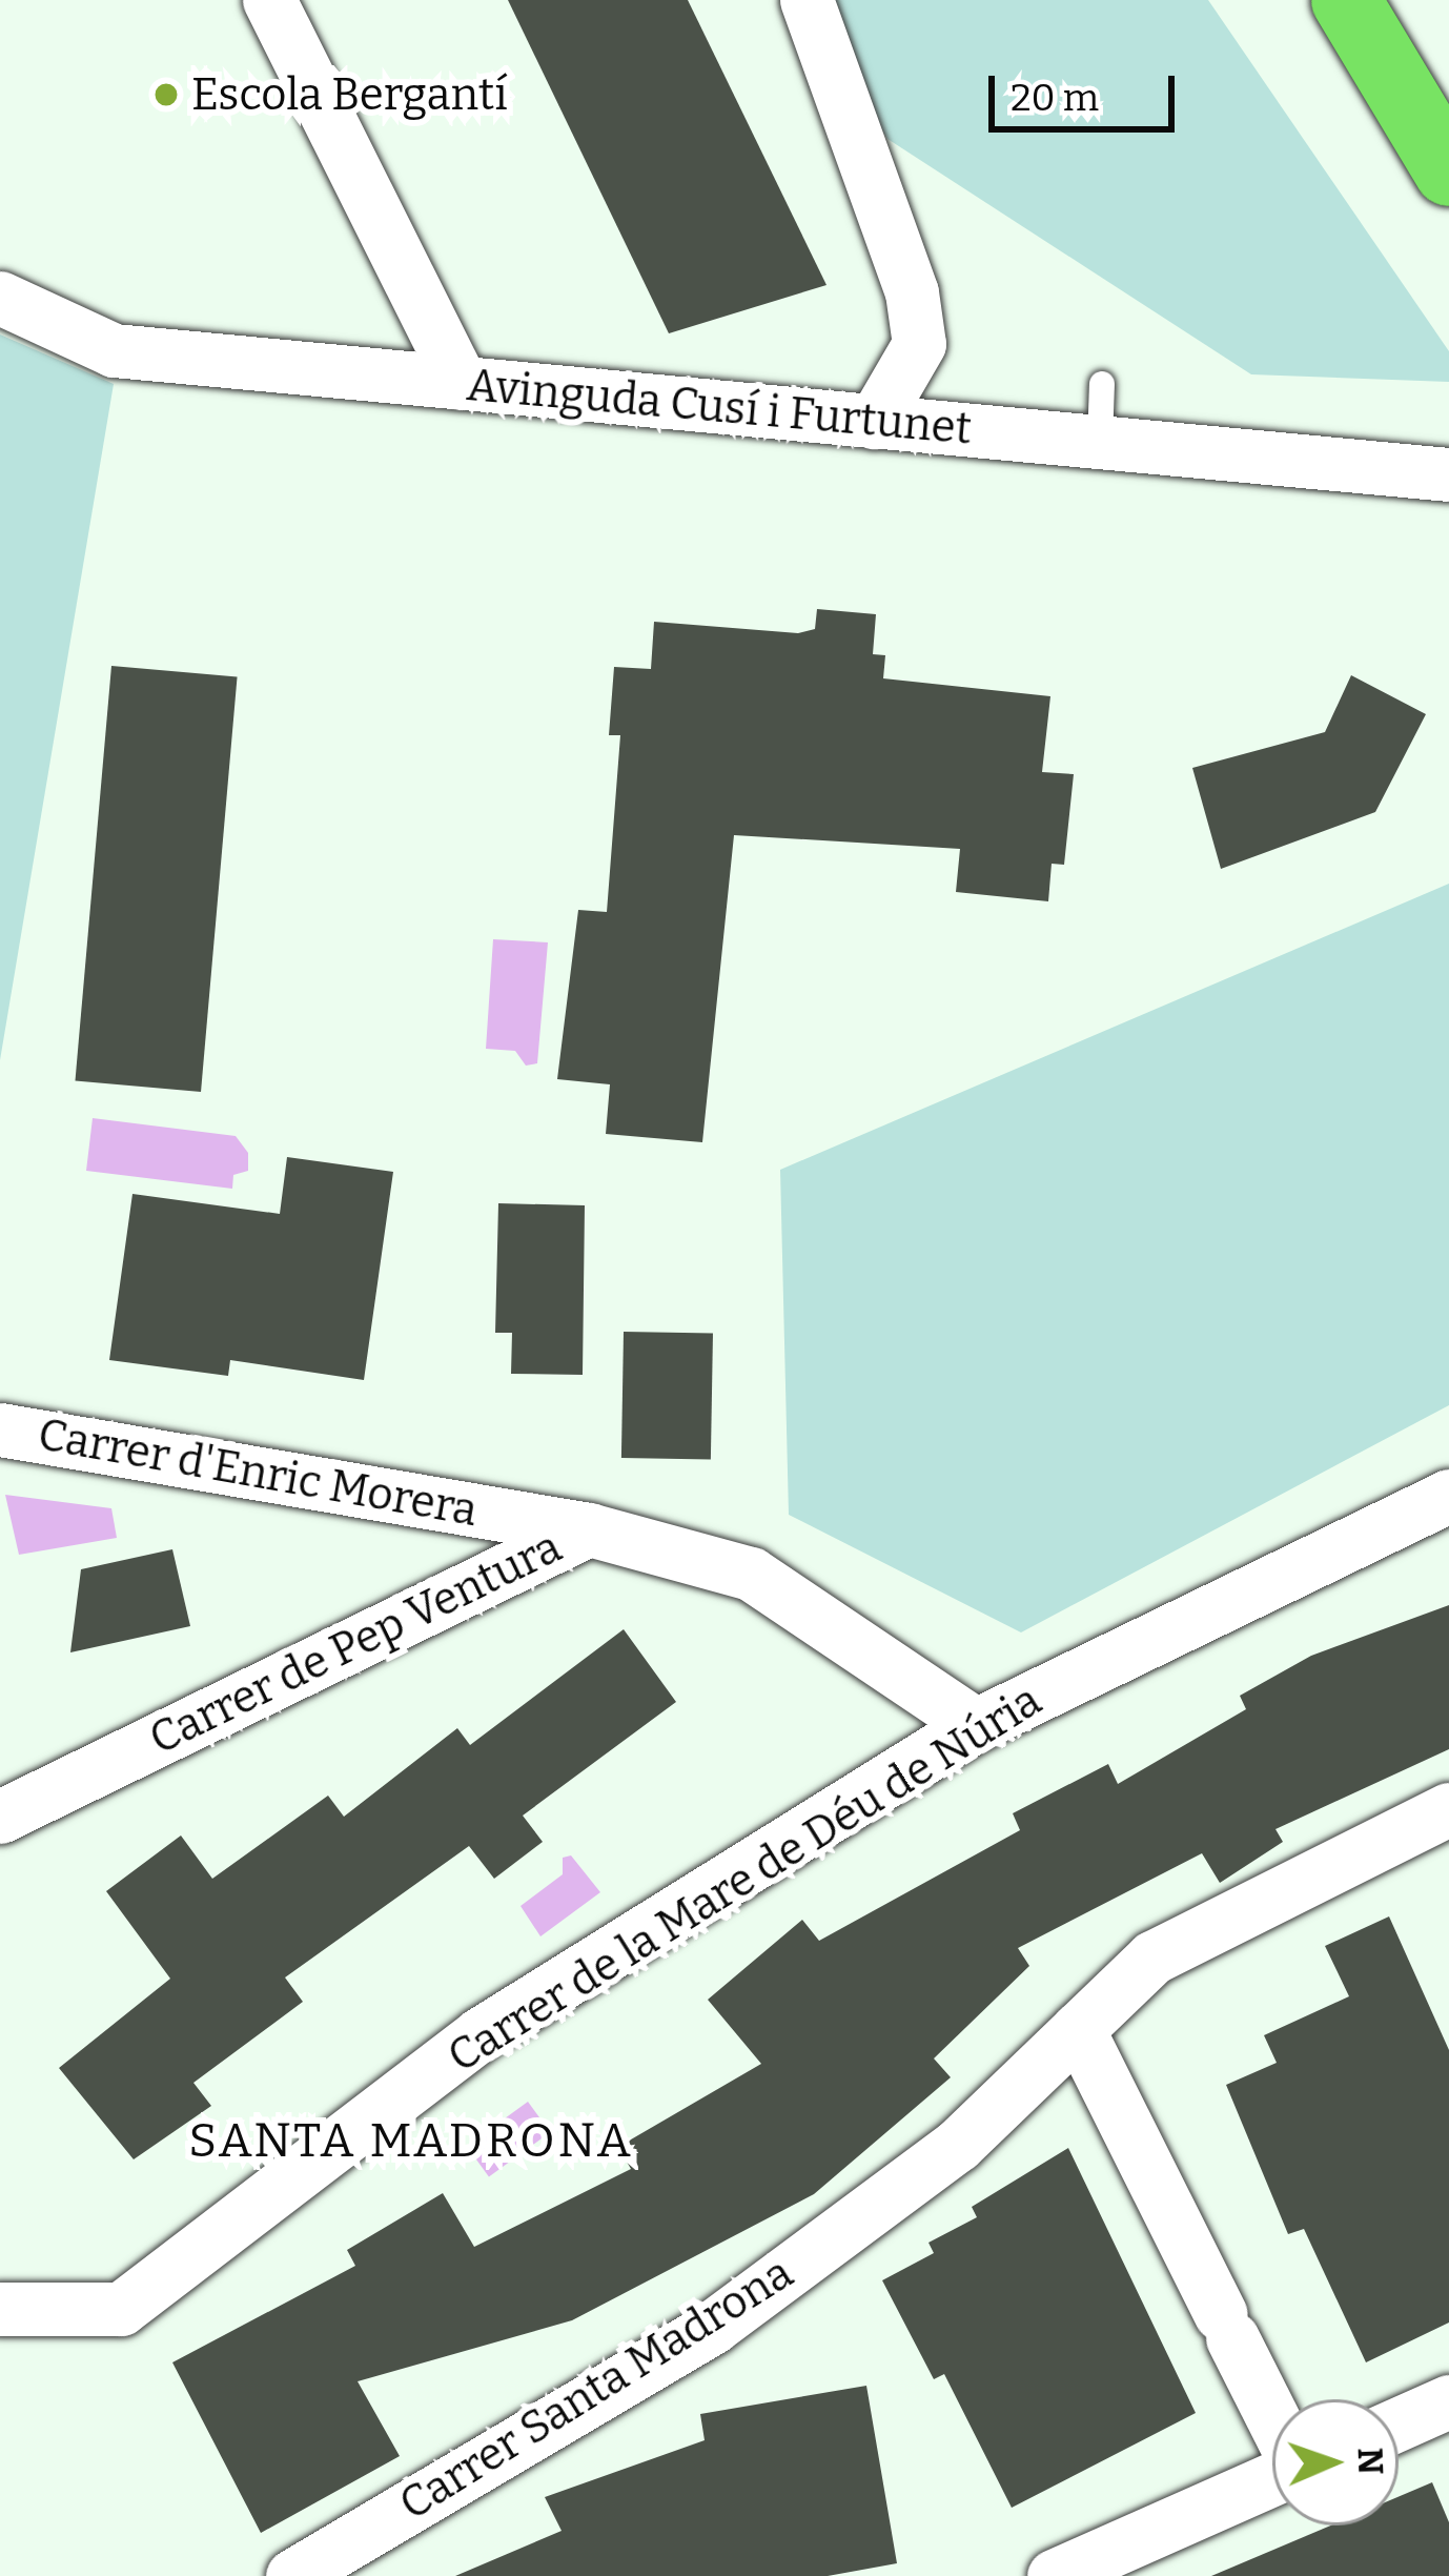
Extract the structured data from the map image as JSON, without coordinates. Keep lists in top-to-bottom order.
{
  "streets": {
    "street": [
      "Avinguda Cusí i Furtunet",
      "Carrer d'Enric Morera",
      "Carrer de Pep Ventura",
      "Carrer de la Mare de Déu de Núria",
      "Carrer Santa Madrona"
    ]
  },
  "crossings": [
    ["Carrer d'Enric Morera", "Carrer de Pep Ventura"],
    ["Carrer de Pep Ventura", "Carrer de la Mare de Déu de Núria"]
  ],
  "districts": ["SANTA MADRONA"],
  "places": ["Escola Bergantí"],
  "scale_bar": "20 m",
  "north": "right"
}
